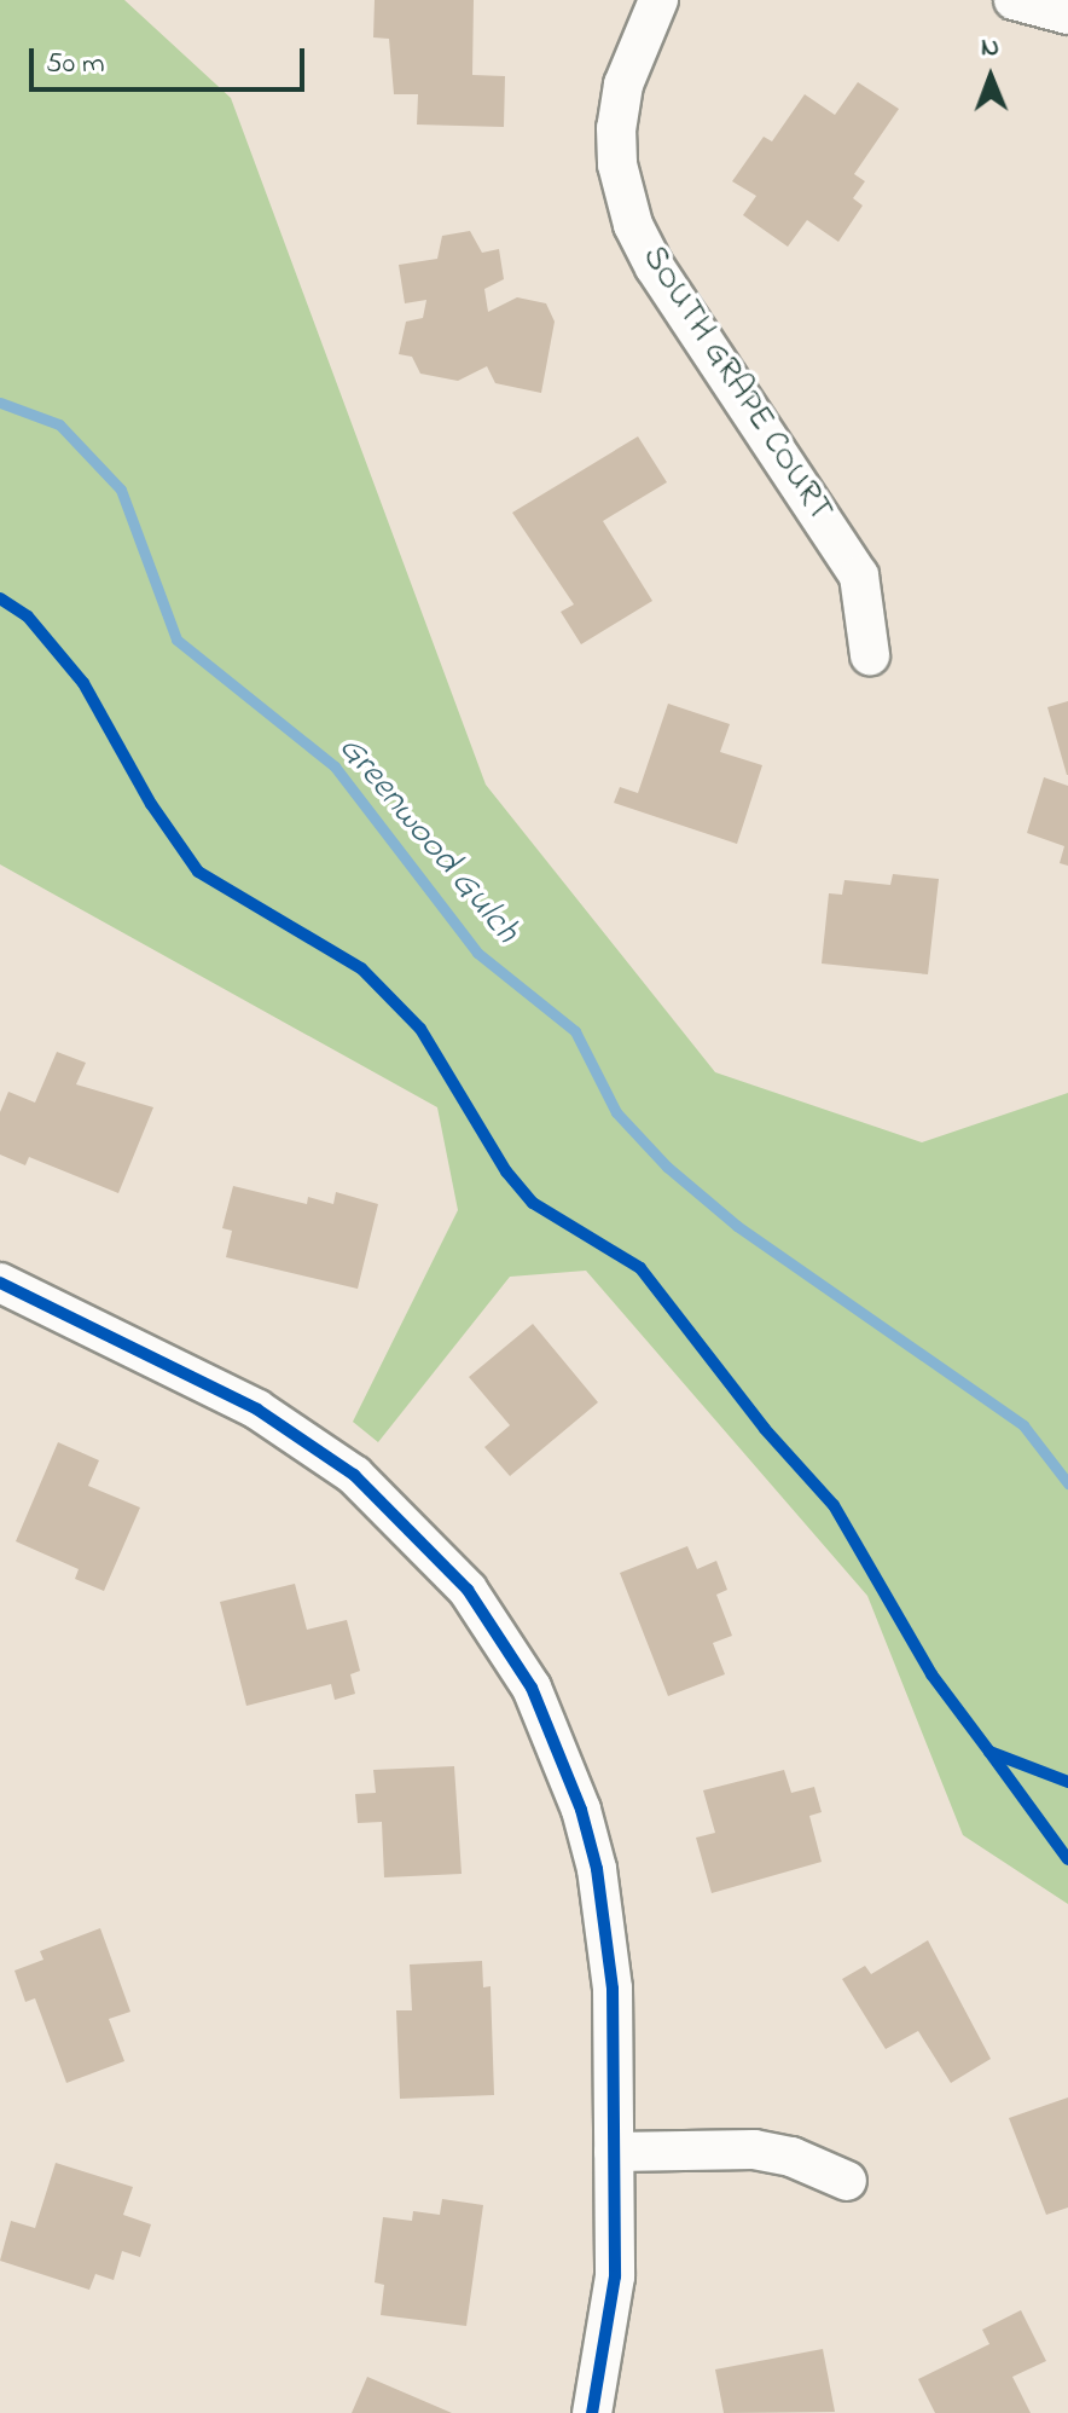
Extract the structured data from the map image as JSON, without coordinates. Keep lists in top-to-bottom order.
{
  "streets": {
    "street": ["SOUTH GRAPE COURT"]
  },
  "water": ["Greenwood Gulch"],
  "scale_bar": "50 m",
  "north": "top"
}
